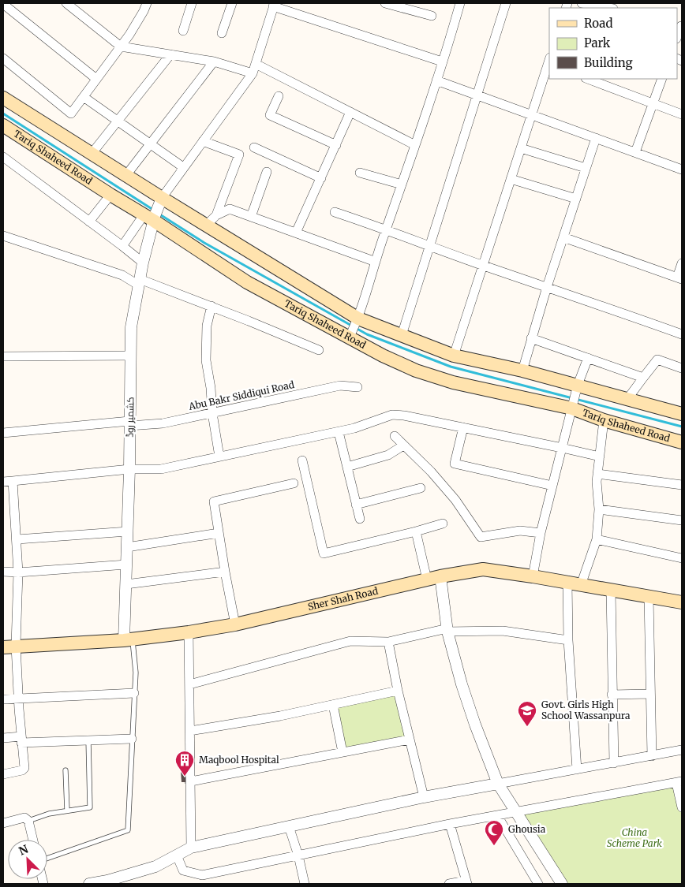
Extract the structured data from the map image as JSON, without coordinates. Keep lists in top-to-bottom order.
{
  "streets": {
    "main road": ["Tariq Shaheed Road", "Sher Shah Road"],
    "street": ["Abu Bakr Siddiqui Road", "کشمیر روڈ"]
  },
  "crossings": [
    ["Tariq Shaheed Road", "کشمیر روڈ"],
    ["Abu Bakr Siddiqui Road", "کشمیر روڈ"],
    ["کشمیر روڈ", "Sher Shah Road"]
  ],
  "parks": ["China Scheme Park"],
  "places": {
    "school or university": ["Govt. Girls High School Wassanpura"],
    "building": ["Maqbool Hospital"],
    "mosque": ["Ghousia"]
  },
  "legend": ["Road", "Park", "Building"],
  "north": "top left"
}
